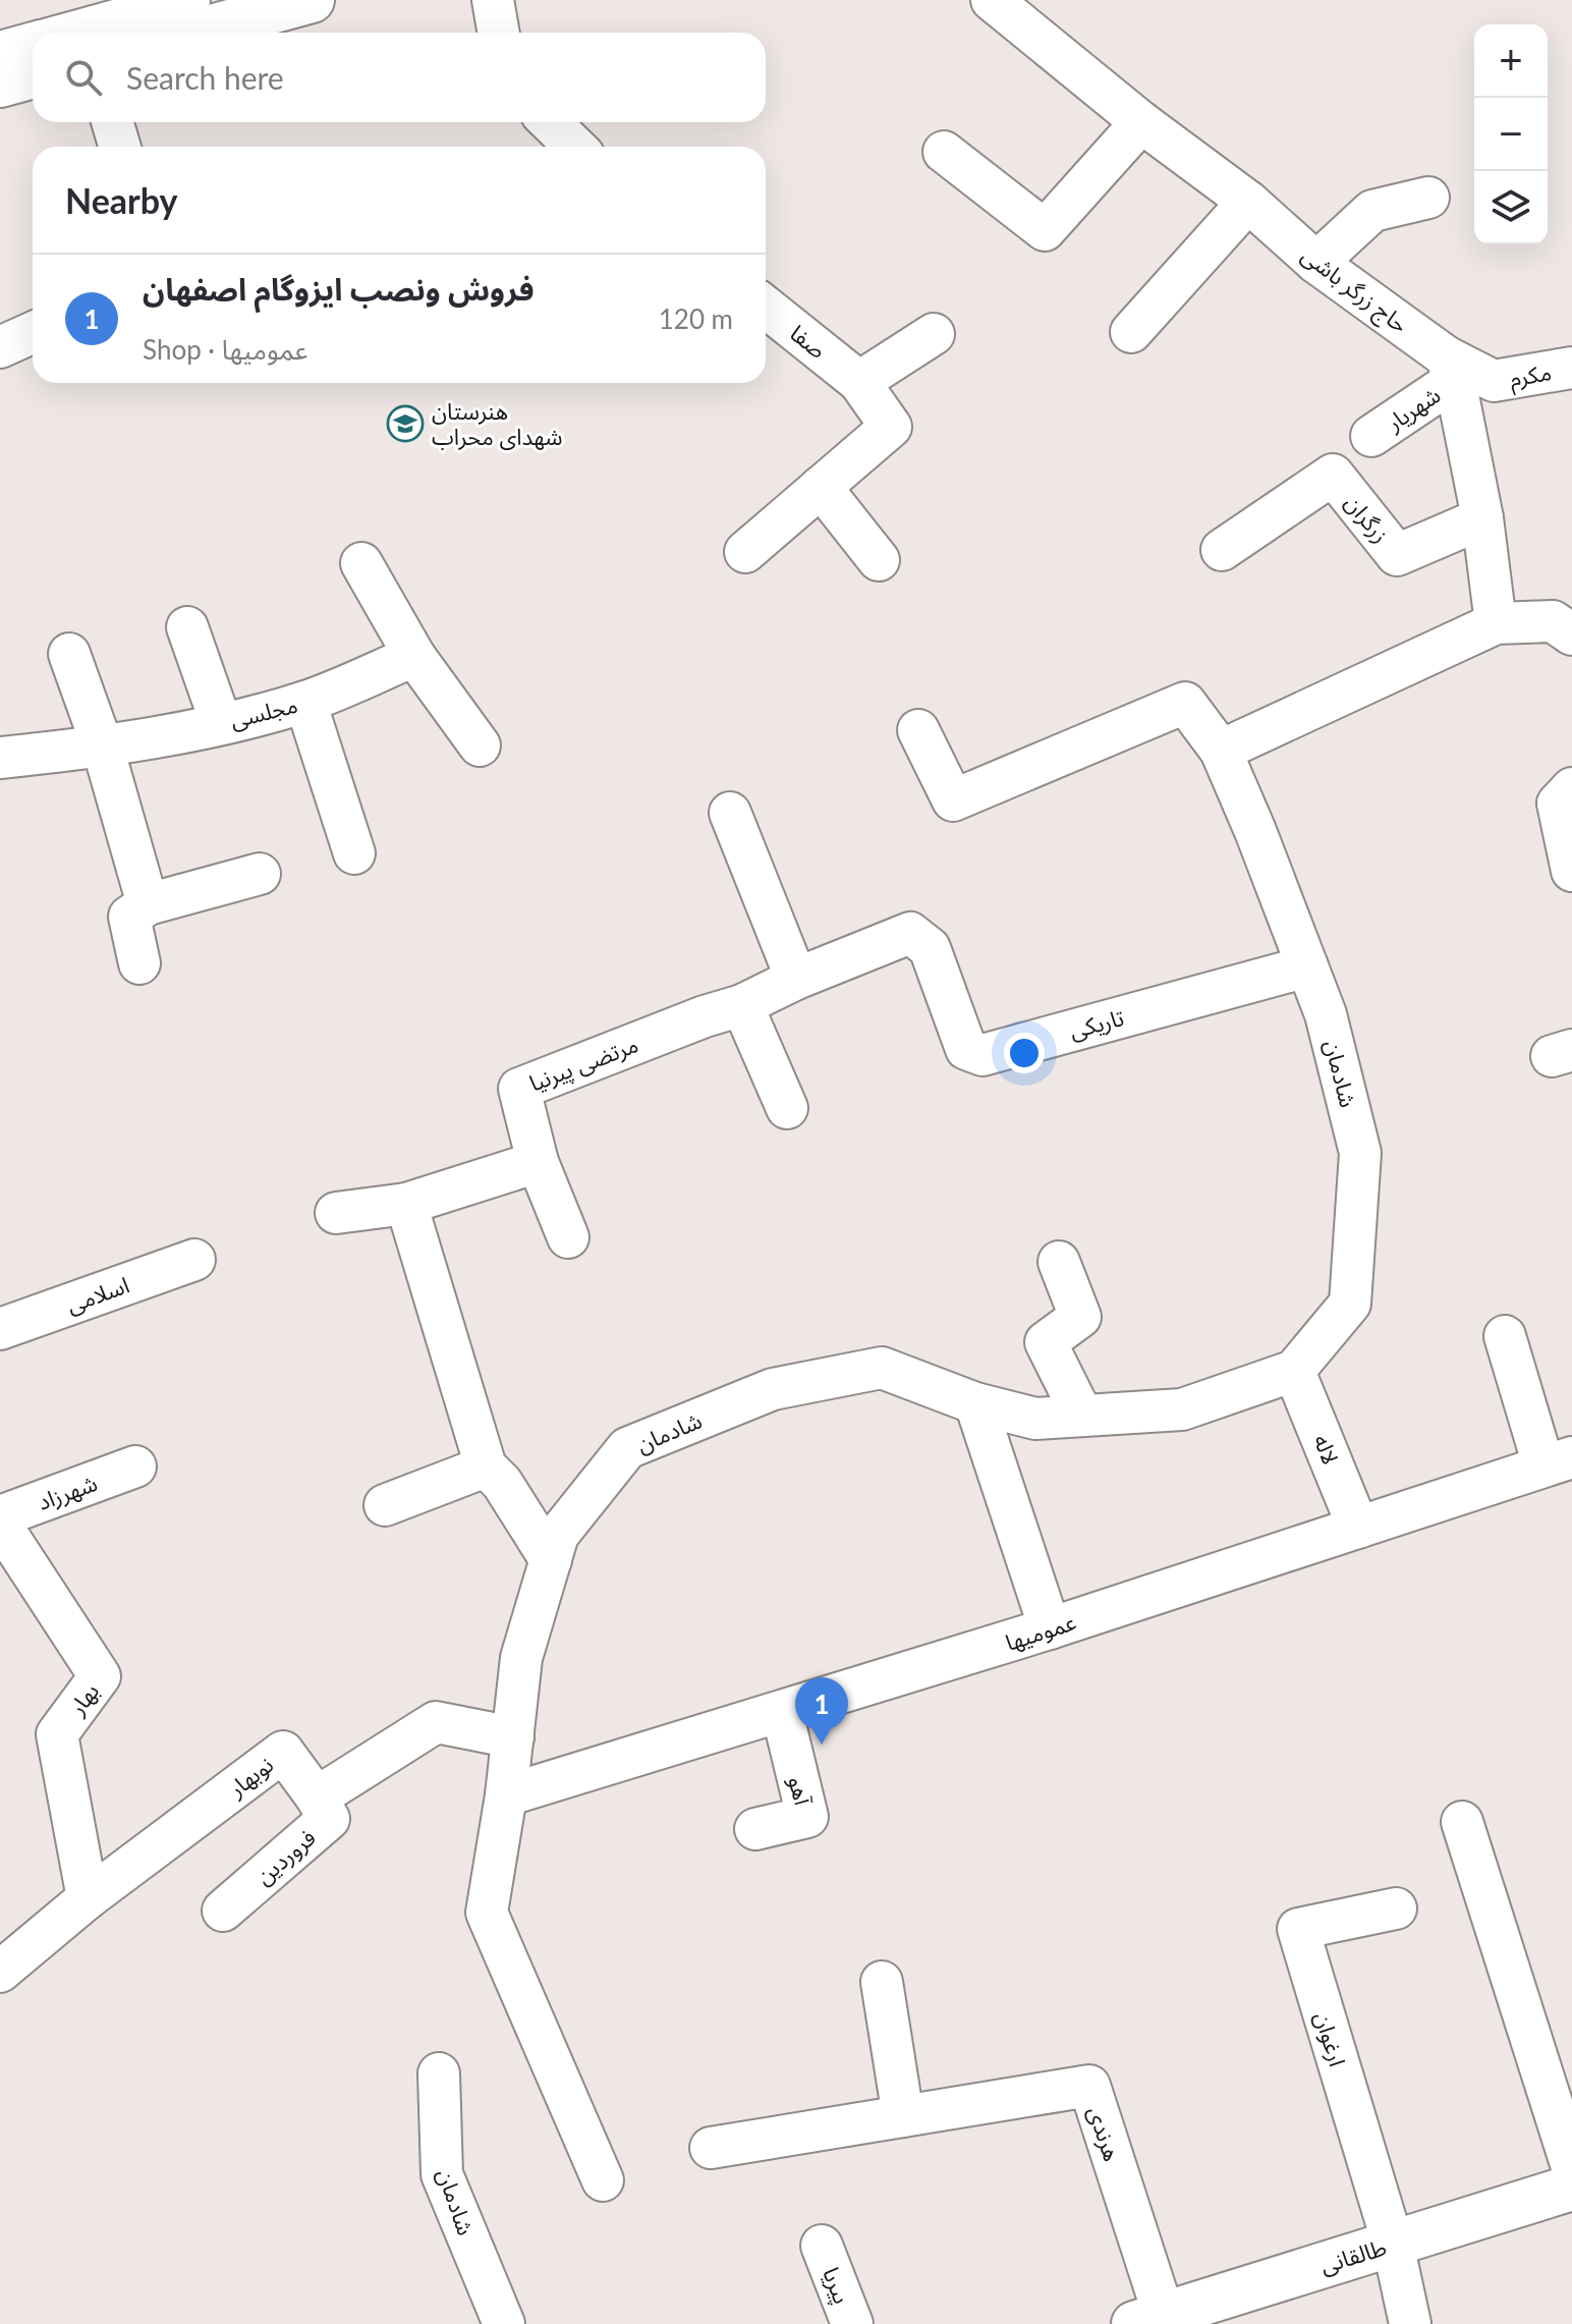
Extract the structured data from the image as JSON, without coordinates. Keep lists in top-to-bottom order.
{
  "streets": {
    "main road": ["طالقانی"],
    "street": [
      "حاج زرگر باشی",
      "صفا",
      "مکرم",
      "شهریار",
      "زرگران",
      "مجلسی",
      "تاریکی",
      "مرتضی پیرنیا",
      "شادمان",
      "اسلامی",
      "لاله",
      "شهرزاد",
      "عمومیها",
      "بهار",
      "نوبهار",
      "آهو",
      "فروردین",
      "ارغوان",
      "هرندی",
      "پیریا"
    ]
  },
  "crossings": [
    ["حاج زرگر باشی", "مکرم"],
    ["حاج زرگر باشی", "شهریار"],
    ["مکرم", "شهریار"],
    ["تاریکی", "مرتضی پیرنیا"],
    ["تاریکی", "شادمان"],
    ["شادمان", "لاله"],
    ["شادمان", "عمومیها"],
    ["لاله", "عمومیها"],
    ["عمومیها", "آهو"],
    ["بهار", "نوبهار"],
    ["نوبهار", "فروردین"],
    ["ارغوان", "طالقانی"],
    ["هرندی", "طالقانی"]
  ],
  "places": {
    "school or university": ["هنرستان شهدای محراب"]
  },
  "page": {
    "map_buttons": ["+", "−"],
    "search": "Search here",
    "heading": "Nearby",
    "list": [
      {
        "mark": "1",
        "name": "فروش ونصب ایزوگام اصفهان",
        "note": "Shop · عمومیها",
        "value": "120 m"
      }
    ],
    "pins": "1"
  }
}
